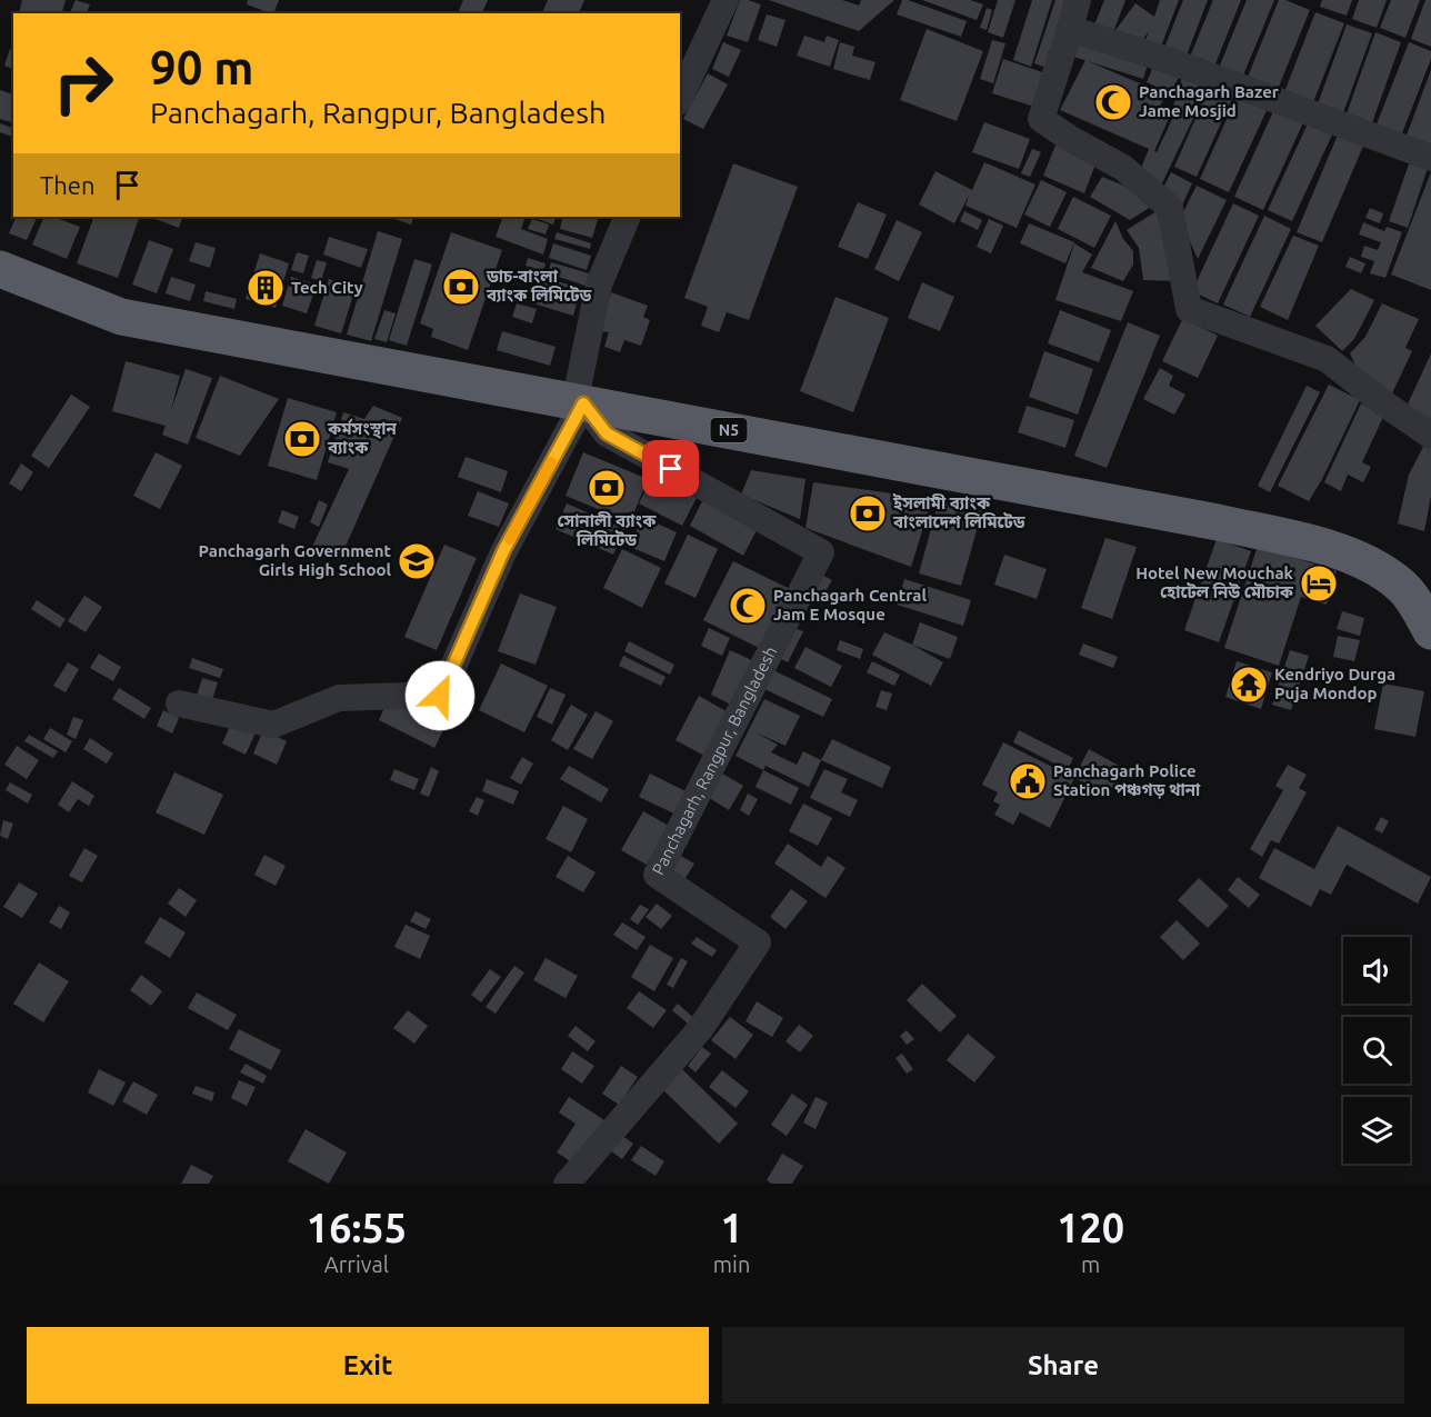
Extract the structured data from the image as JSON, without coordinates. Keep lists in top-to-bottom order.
{
  "streets": {
    "highway": ["N5"],
    "street": ["Panchagarh, Rangpur, Bangladesh"]
  },
  "crossings": [
    ["N5", "Panchagarh, Rangpur, Bangladesh"]
  ],
  "places": {
    "mosque": ["Panchagarh Bazer Jame Mosjid", "Panchagarh Central Jam E Mosque"],
    "bank": [
      "ডাচ-বাংলা ব্যাংক লিমিটেড",
      "কর্মসংস্থান ব্যাংক",
      "সোনালী ব্যাংক লিমিটেড",
      "ইসলামী ব্যাংক বাংলাদেশ লিমিটেড"
    ],
    "building": ["Tech City"],
    "school or university": ["Panchagarh Government Girls High School"],
    "hotel": ["Hotel New Mouchak হোটেল নিউ মৌচাক"],
    "temple": ["Kendriyo Durga Puja Mondop"],
    "public building": ["Panchagarh Police Station পঞ্চগড় থানা"]
  },
  "page": {
    "turn": ["90 m", "Panchagarh, Rangpur, Bangladesh"],
    "then": "Then",
    "eta": [
      "16:55",
      "Arrival",
      "1",
      "min",
      "120",
      "m"
    ],
    "buttons": ["Exit", "Share"]
  }
}
